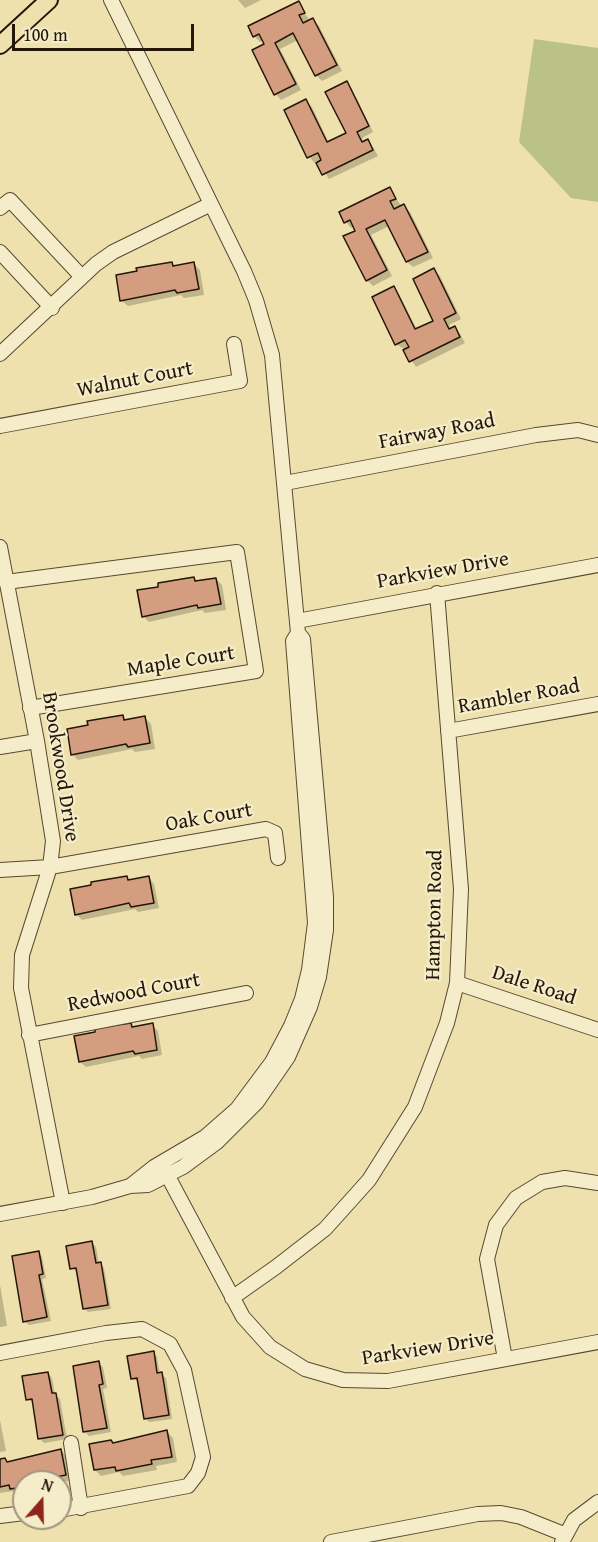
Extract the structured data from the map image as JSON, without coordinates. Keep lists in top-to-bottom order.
{
  "streets": {
    "street": [
      "Walnut Court",
      "Fairway Road",
      "Parkview Drive",
      "Maple Court",
      "Rambler Road",
      "Brookwood Drive",
      "Oak Court",
      "Hampton Road",
      "Dale Road",
      "Redwood Court"
    ]
  },
  "crossings": [
    ["Parkview Drive", "Hampton Road"],
    ["Maple Court", "Brookwood Drive"],
    ["Rambler Road", "Hampton Road"],
    ["Brookwood Drive", "Oak Court"],
    ["Brookwood Drive", "Redwood Court"],
    ["Hampton Road", "Dale Road"]
  ],
  "scale_bar": "100 m",
  "north": "top"
}
